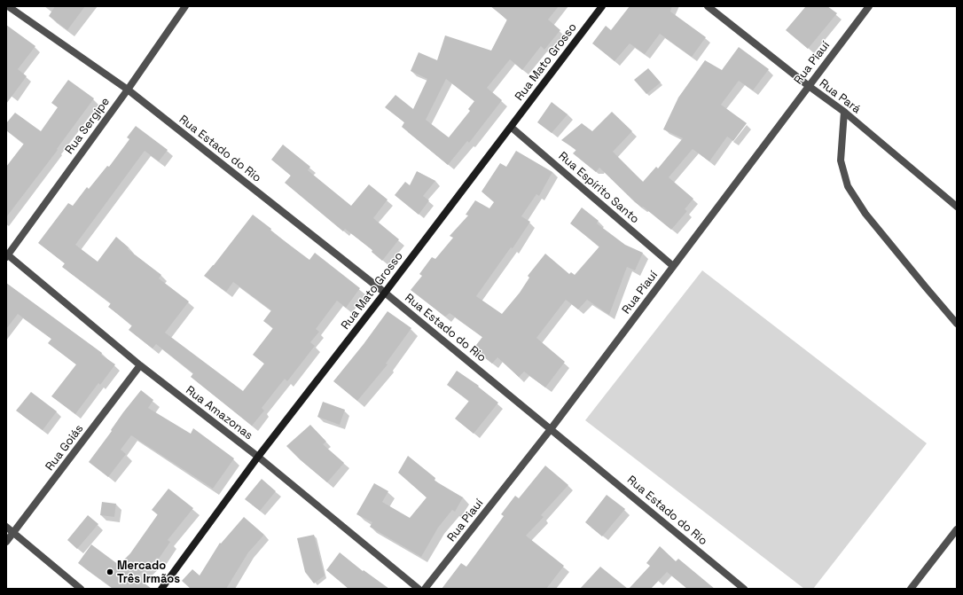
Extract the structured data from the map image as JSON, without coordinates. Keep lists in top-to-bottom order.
{
  "streets": {
    "street": [
      "Rua Mato Grosso",
      "Rua Piauí",
      "Rua Pará",
      "Rua Sergipe",
      "Rua Estado do Rio",
      "Rua Espírito Santo",
      "Rua Amazonas",
      "Rua Goiás"
    ]
  },
  "crossings": [
    ["Rua Mato Grosso", "Rua Estado do Rio"],
    ["Rua Mato Grosso", "Rua Espírito Santo"],
    ["Rua Mato Grosso", "Rua Amazonas"],
    ["Rua Piauí", "Rua Pará"],
    ["Rua Piauí", "Rua Estado do Rio"],
    ["Rua Piauí", "Rua Espírito Santo"],
    ["Rua Sergipe", "Rua Estado do Rio"],
    ["Rua Sergipe", "Rua Amazonas"],
    ["Rua Amazonas", "Rua Goiás"]
  ],
  "places": ["Mercado Três Irmãos"]
}
